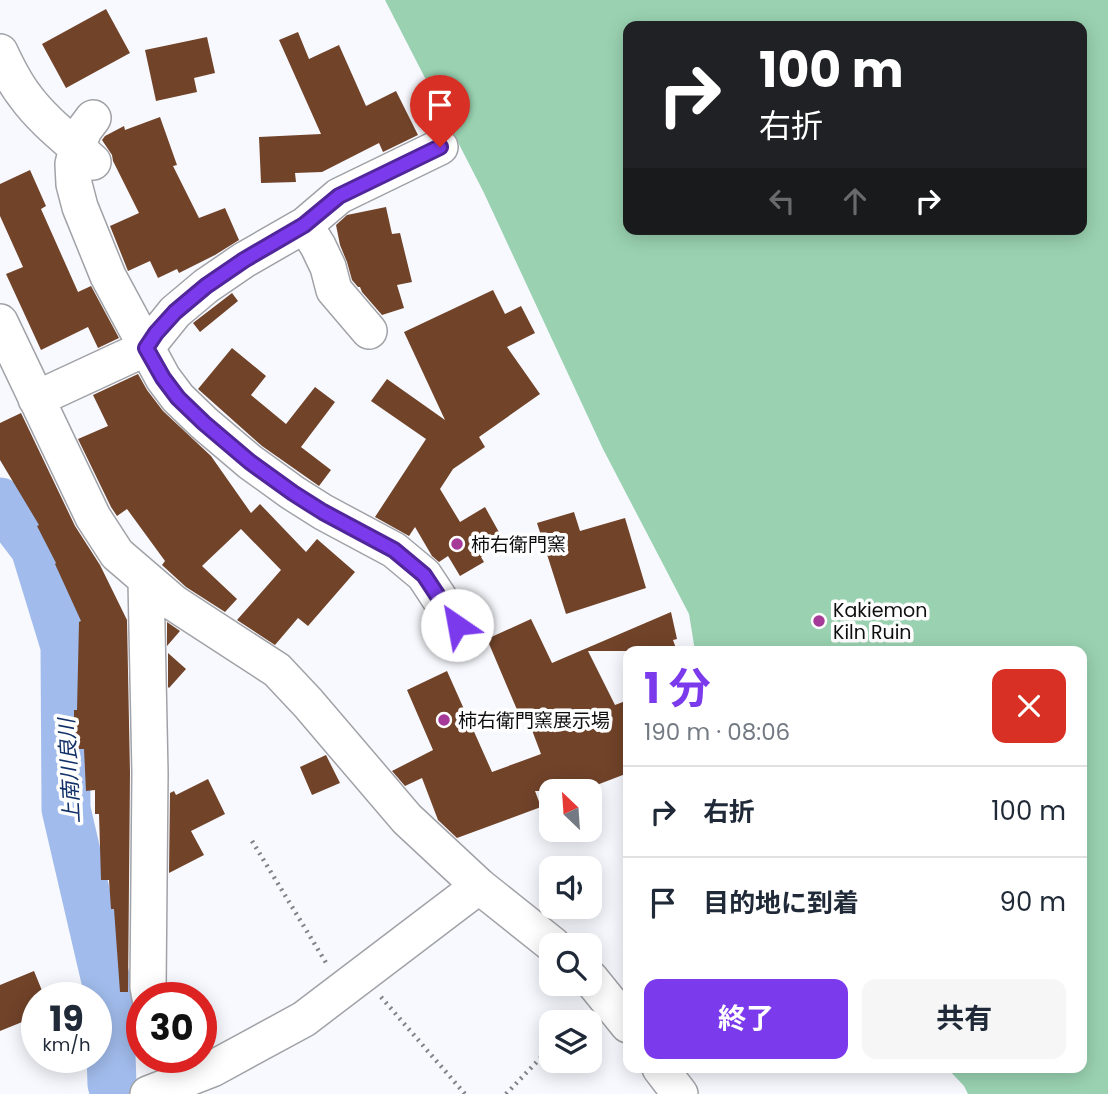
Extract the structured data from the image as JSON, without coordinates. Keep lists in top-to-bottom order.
{
  "water": ["上南川良川"],
  "places": ["柿右衛門窯", "Kakiemon Kiln Ruin", "柿右衛門窯展示場"],
  "north": "top left",
  "page": {
    "turn": ["100 m", "右折"],
    "heading": ["1 分", "190 m · 08:06"],
    "list": [
      {
        "name": "右折",
        "value": "100 m"
      },
      {
        "name": "目的地に到着",
        "value": "90 m"
      }
    ],
    "buttons": ["終了", "共有"],
    "speed": "19 km/h",
    "limit": "30"
  }
}
